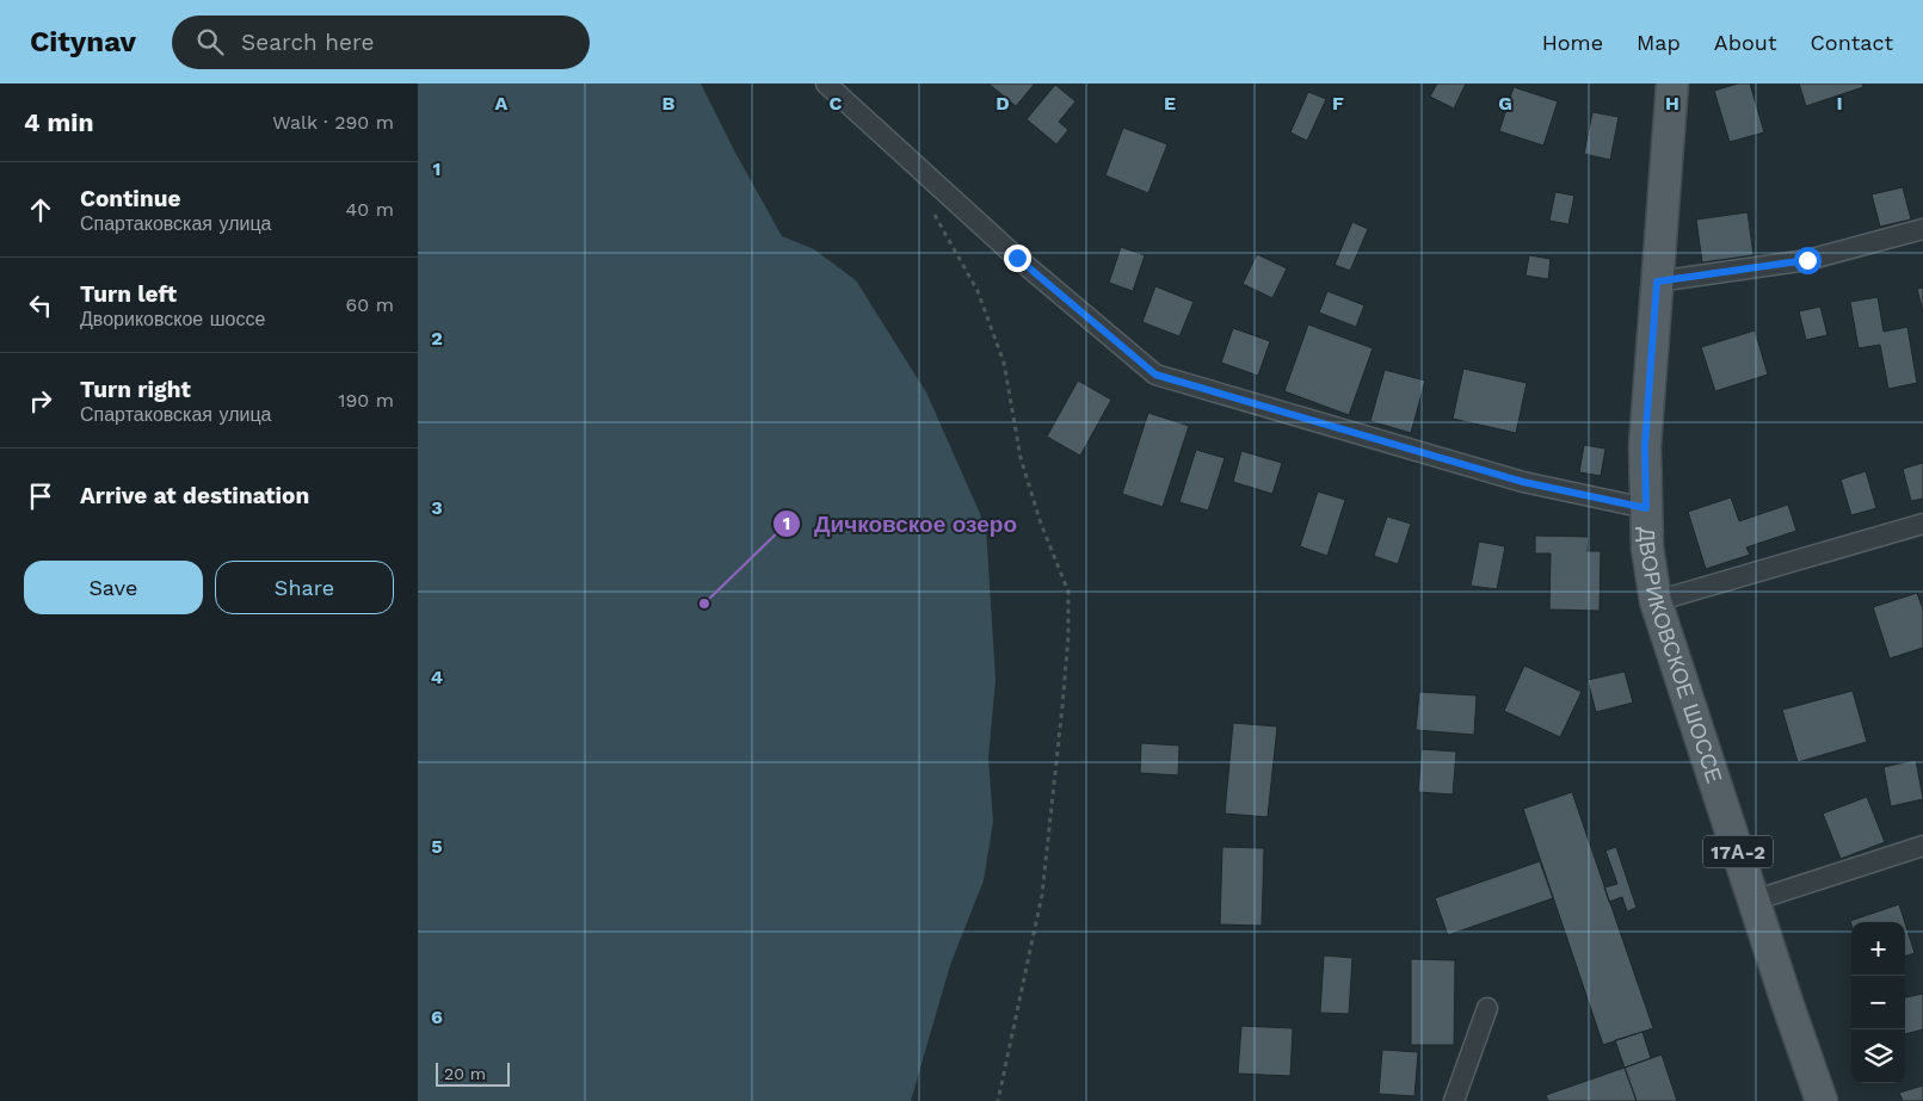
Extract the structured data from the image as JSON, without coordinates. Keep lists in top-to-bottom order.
{
  "streets": {
    "main road": ["ДВОРИКОВСКОЕ ШОССЕ", "17А-2"]
  },
  "places": ["Дичковское озеро"],
  "scale_bar": "20 m",
  "page": {
    "header": "Citynav",
    "search": "Search here",
    "nav": [
      "Home",
      "Map",
      "About",
      "Contact"
    ],
    "heading": ["4 min", "Walk · 290 m"],
    "list": [
      ["Continue", "Спартаковская улица", "40 m"],
      ["Turn left", "Двориковское шоссе", "60 m"],
      ["Turn right", "Спартаковская улица", "190 m"],
      "Arrive at destination"
    ],
    "buttons": ["Save", "Share"],
    "map_buttons": ["+", "−"],
    "scale": "20 m"
  },
  "grid": {
    "columns": [
      "A",
      "B",
      "C",
      "D",
      "E",
      "F",
      "G",
      "H",
      "I"
    ],
    "rows": [
      "1",
      "2",
      "3",
      "4",
      "5",
      "6"
    ]
  }
}
